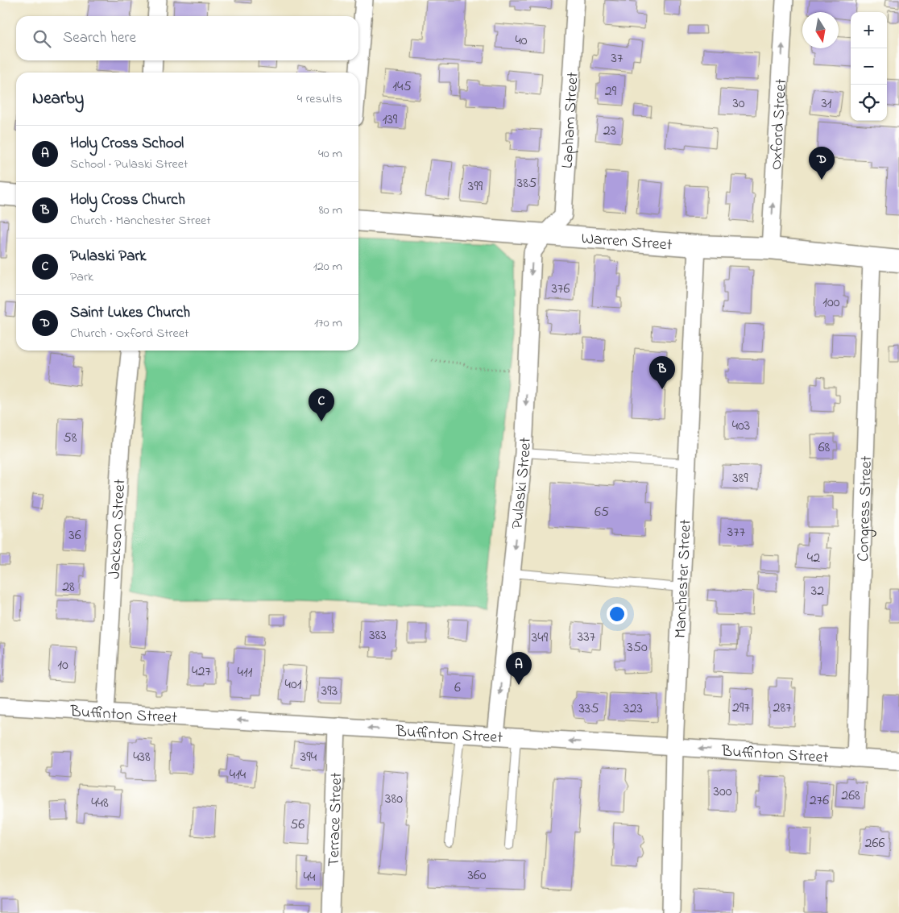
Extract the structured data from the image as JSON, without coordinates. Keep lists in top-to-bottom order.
{
  "streets": {
    "street": [
      "Lapham Street",
      "Oxford Street",
      "Warren Street",
      "Pulaski Street",
      "Congress Street",
      "Jackson Street",
      "Manchester Street",
      "Buffinton Street",
      "Terrace Street"
    ]
  },
  "crossings": [
    ["Lapham Street", "Warren Street"],
    ["Lapham Street", "Pulaski Street"],
    ["Oxford Street", "Warren Street"],
    ["Warren Street", "Pulaski Street"],
    ["Warren Street", "Congress Street"],
    ["Warren Street", "Manchester Street"],
    ["Pulaski Street", "Buffinton Street"],
    ["Congress Street", "Buffinton Street"],
    ["Jackson Street", "Buffinton Street"],
    ["Manchester Street", "Buffinton Street"],
    ["Buffinton Street", "Terrace Street"]
  ],
  "one_way": ["Oxford Street", "Pulaski Street", "Buffinton Street"],
  "house_numbers": [
    "40",
    "37",
    "145",
    "29",
    "30",
    "31",
    "139",
    "23",
    "385",
    "399",
    "376",
    "100",
    "403",
    "58",
    "68",
    "389",
    "65",
    "377",
    "36",
    "42",
    "28",
    "32",
    "383",
    "337",
    "349",
    "350",
    "10",
    "427",
    "411",
    "401",
    "6",
    "393",
    "297",
    "287",
    "335",
    "323",
    "438",
    "394",
    "414",
    "300",
    "268",
    "380",
    "276",
    "448",
    "56",
    "266",
    "360",
    "44"
  ],
  "north": "bottom",
  "page": {
    "map_buttons": ["+", "−"],
    "search": "Search here",
    "heading": ["Nearby", "4 results"],
    "list": [
      {
        "mark": "A",
        "name": "Holy Cross School",
        "note": "School · Pulaski Street",
        "value": "40 m"
      },
      {
        "mark": "B",
        "name": "Holy Cross Church",
        "note": "Church · Manchester Street",
        "value": "80 m"
      },
      {
        "mark": "C",
        "name": "Pulaski Park",
        "note": "Park",
        "value": "120 m"
      },
      {
        "mark": "D",
        "name": "Saint Lukes Church",
        "note": "Church · Oxford Street",
        "value": "170 m"
      }
    ],
    "pins": [
      "D",
      "B",
      "C",
      "A"
    ]
  }
}
